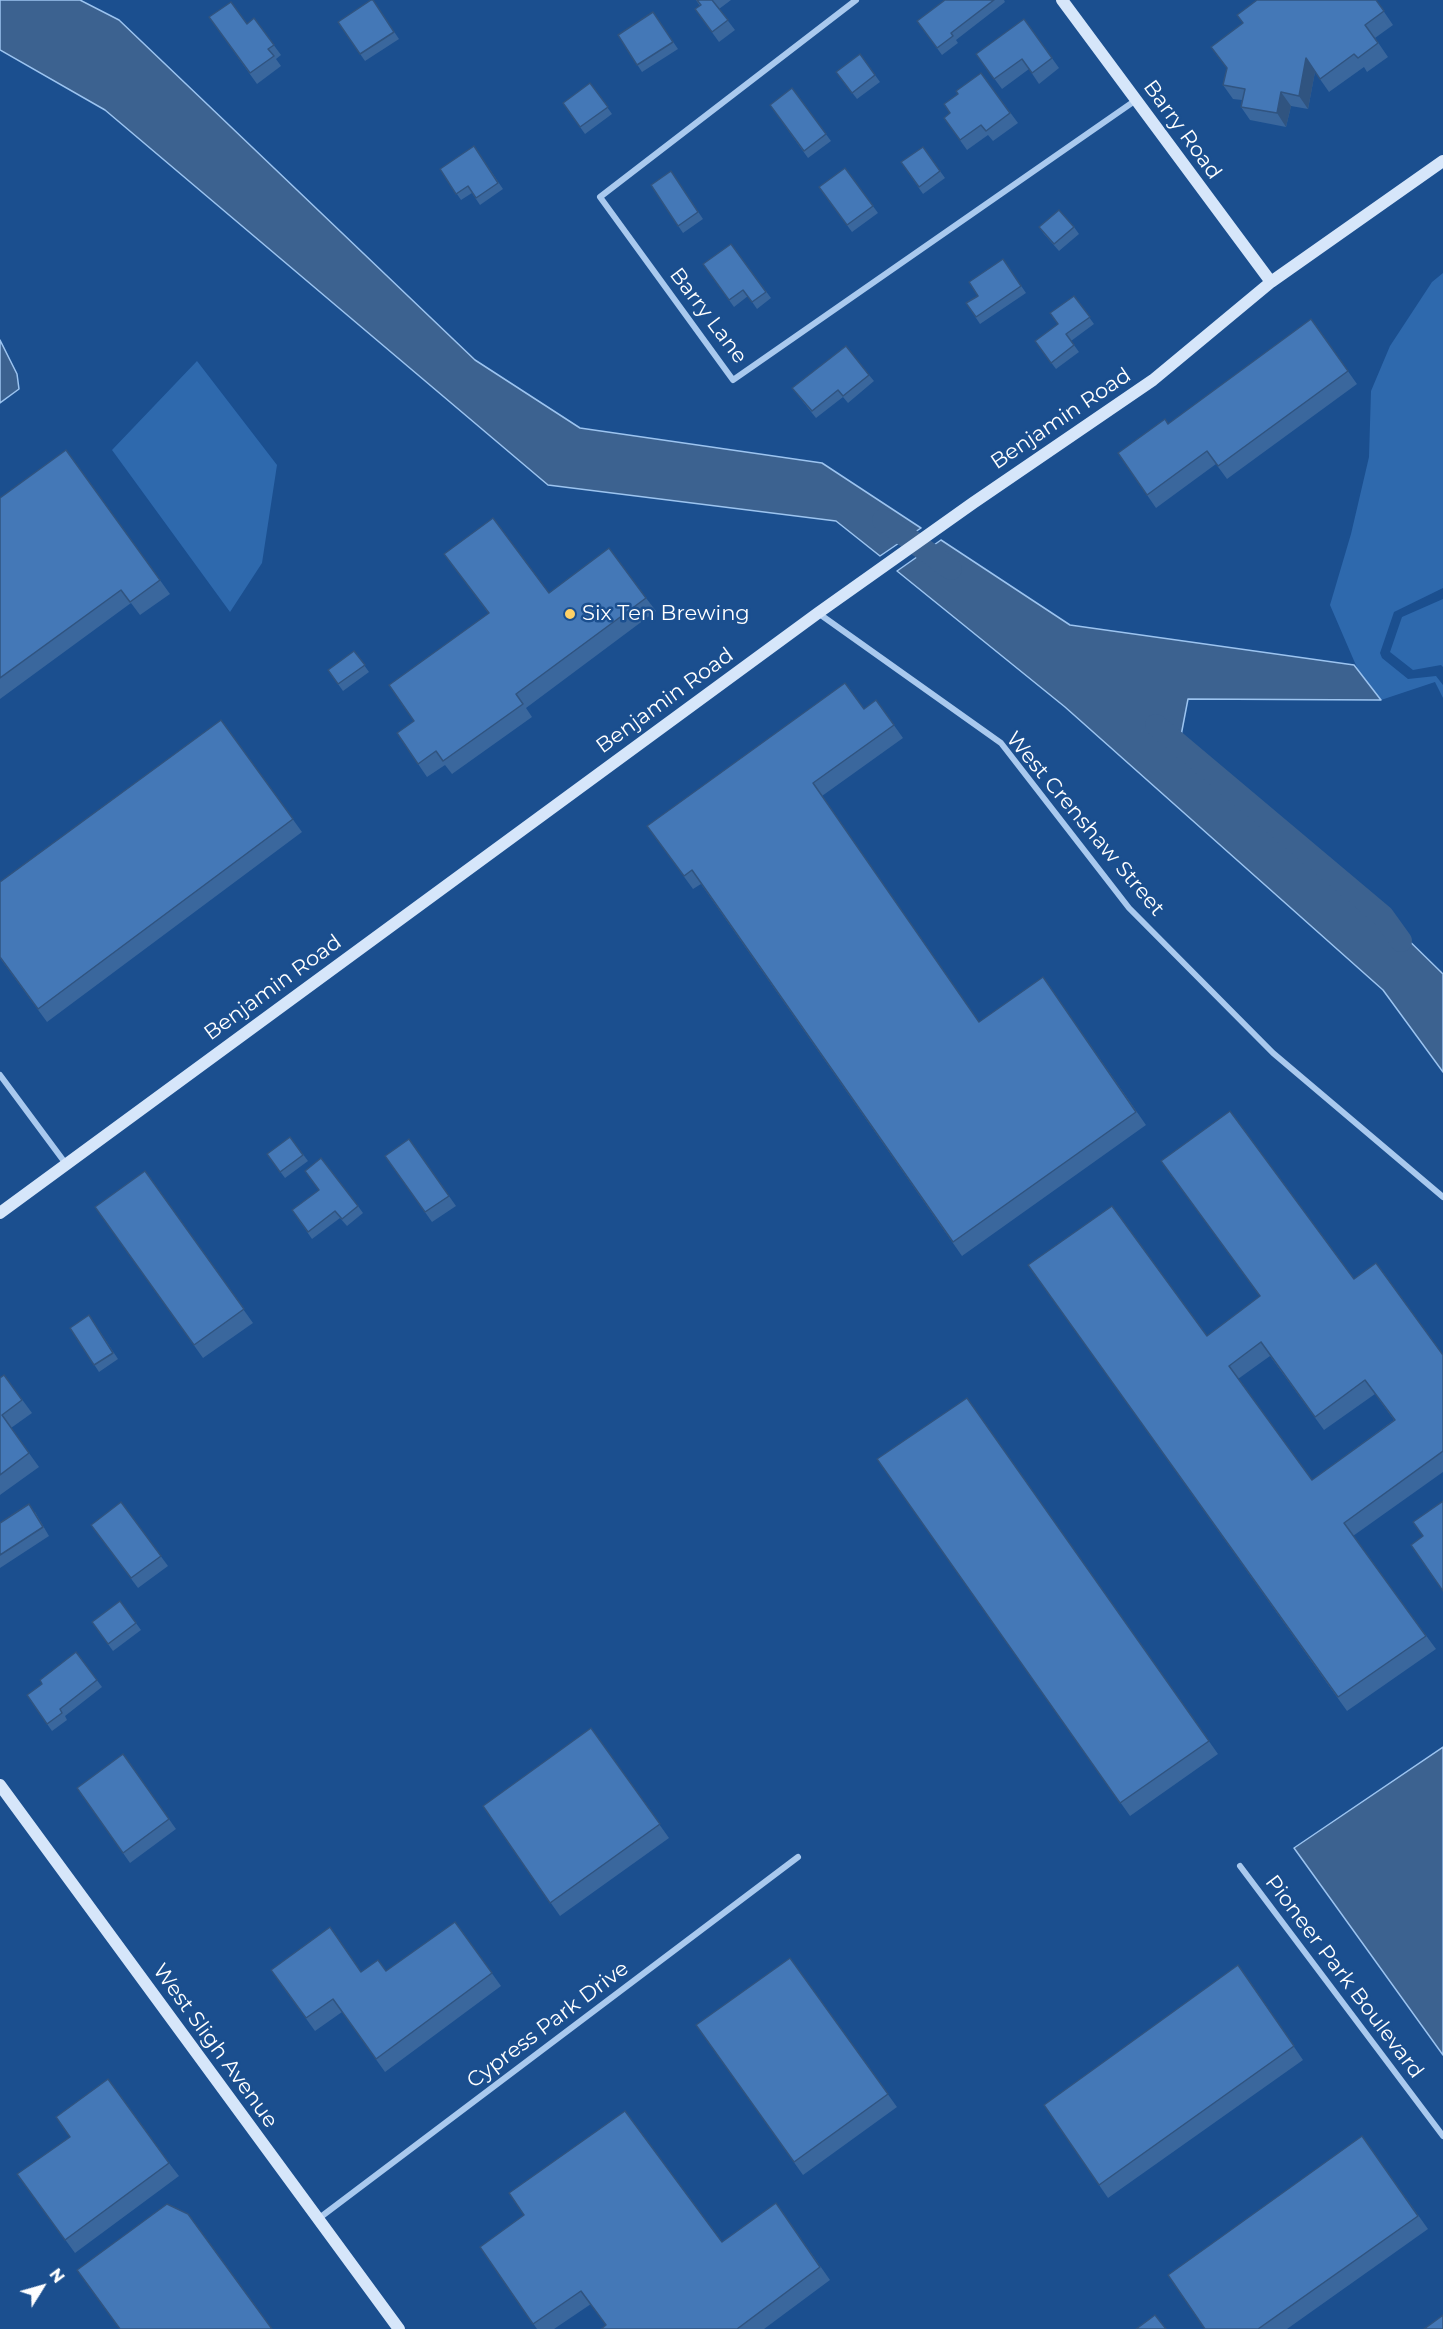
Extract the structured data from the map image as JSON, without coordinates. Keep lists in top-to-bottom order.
{
  "streets": {
    "street": [
      "Barry Road",
      "Barry Lane",
      "Benjamin Road",
      "West Crenshaw Street",
      "Pioneer Park Boulevard",
      "Cypress Park Drive",
      "West Sligh Avenue"
    ]
  },
  "crossings": [
    ["Barry Road", "Barry Lane"],
    ["Barry Road", "Benjamin Road"],
    ["Benjamin Road", "West Crenshaw Street"],
    ["Cypress Park Drive", "West Sligh Avenue"]
  ],
  "places": ["Six Ten Brewing"],
  "north": "top right"
}
